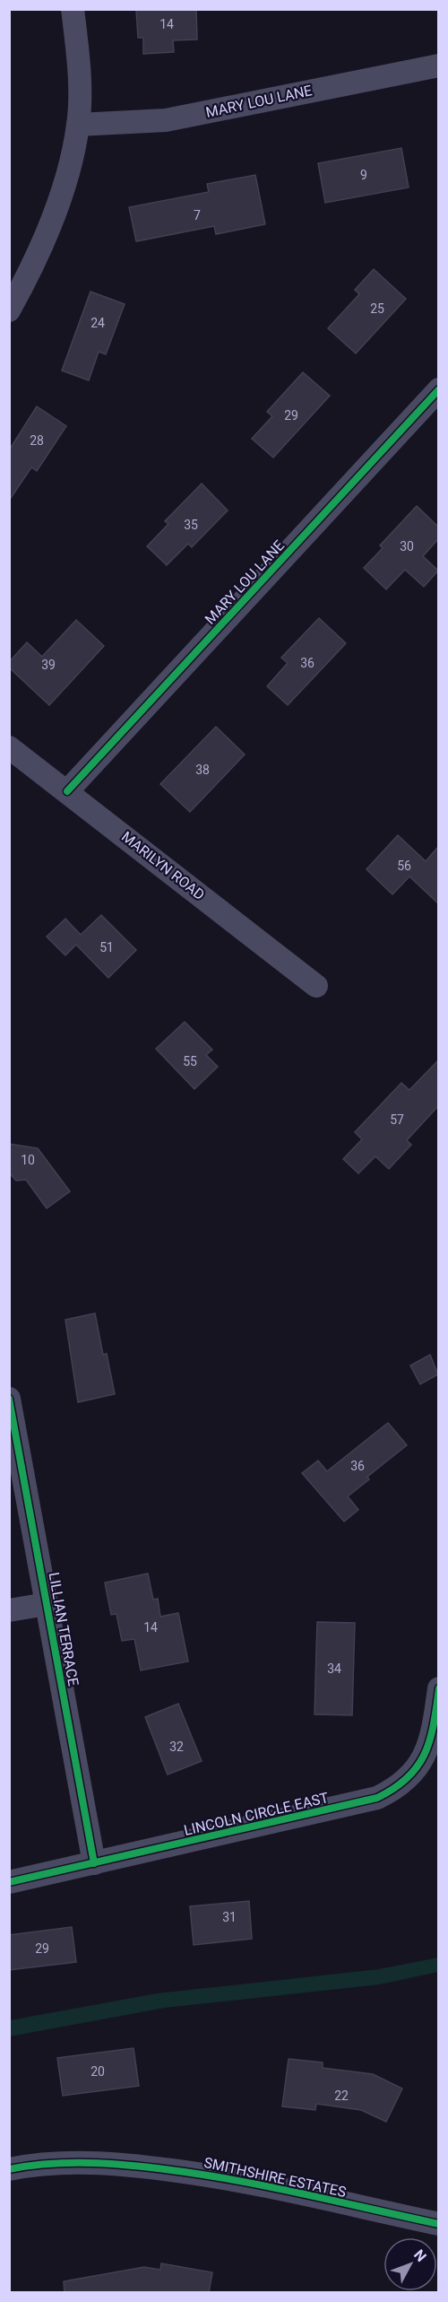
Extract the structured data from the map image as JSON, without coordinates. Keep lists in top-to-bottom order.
{
  "streets": {
    "street": [
      "MARY LOU LANE",
      "MARILYN ROAD",
      "LILLIAN TERRACE",
      "LINCOLN CIRCLE EAST",
      "SMITHSHIRE ESTATES"
    ]
  },
  "crossings": [
    ["MARY LOU LANE", "MARILYN ROAD"],
    ["LILLIAN TERRACE", "LINCOLN CIRCLE EAST"]
  ],
  "house_numbers": [
    "14",
    "9",
    "7",
    "25",
    "24",
    "29",
    "28",
    "35",
    "30",
    "36",
    "39",
    "38",
    "56",
    "51",
    "55",
    "57",
    "10",
    "36",
    "14",
    "34",
    "32",
    "31",
    "29",
    "20",
    "22"
  ],
  "north": "top right"
}
